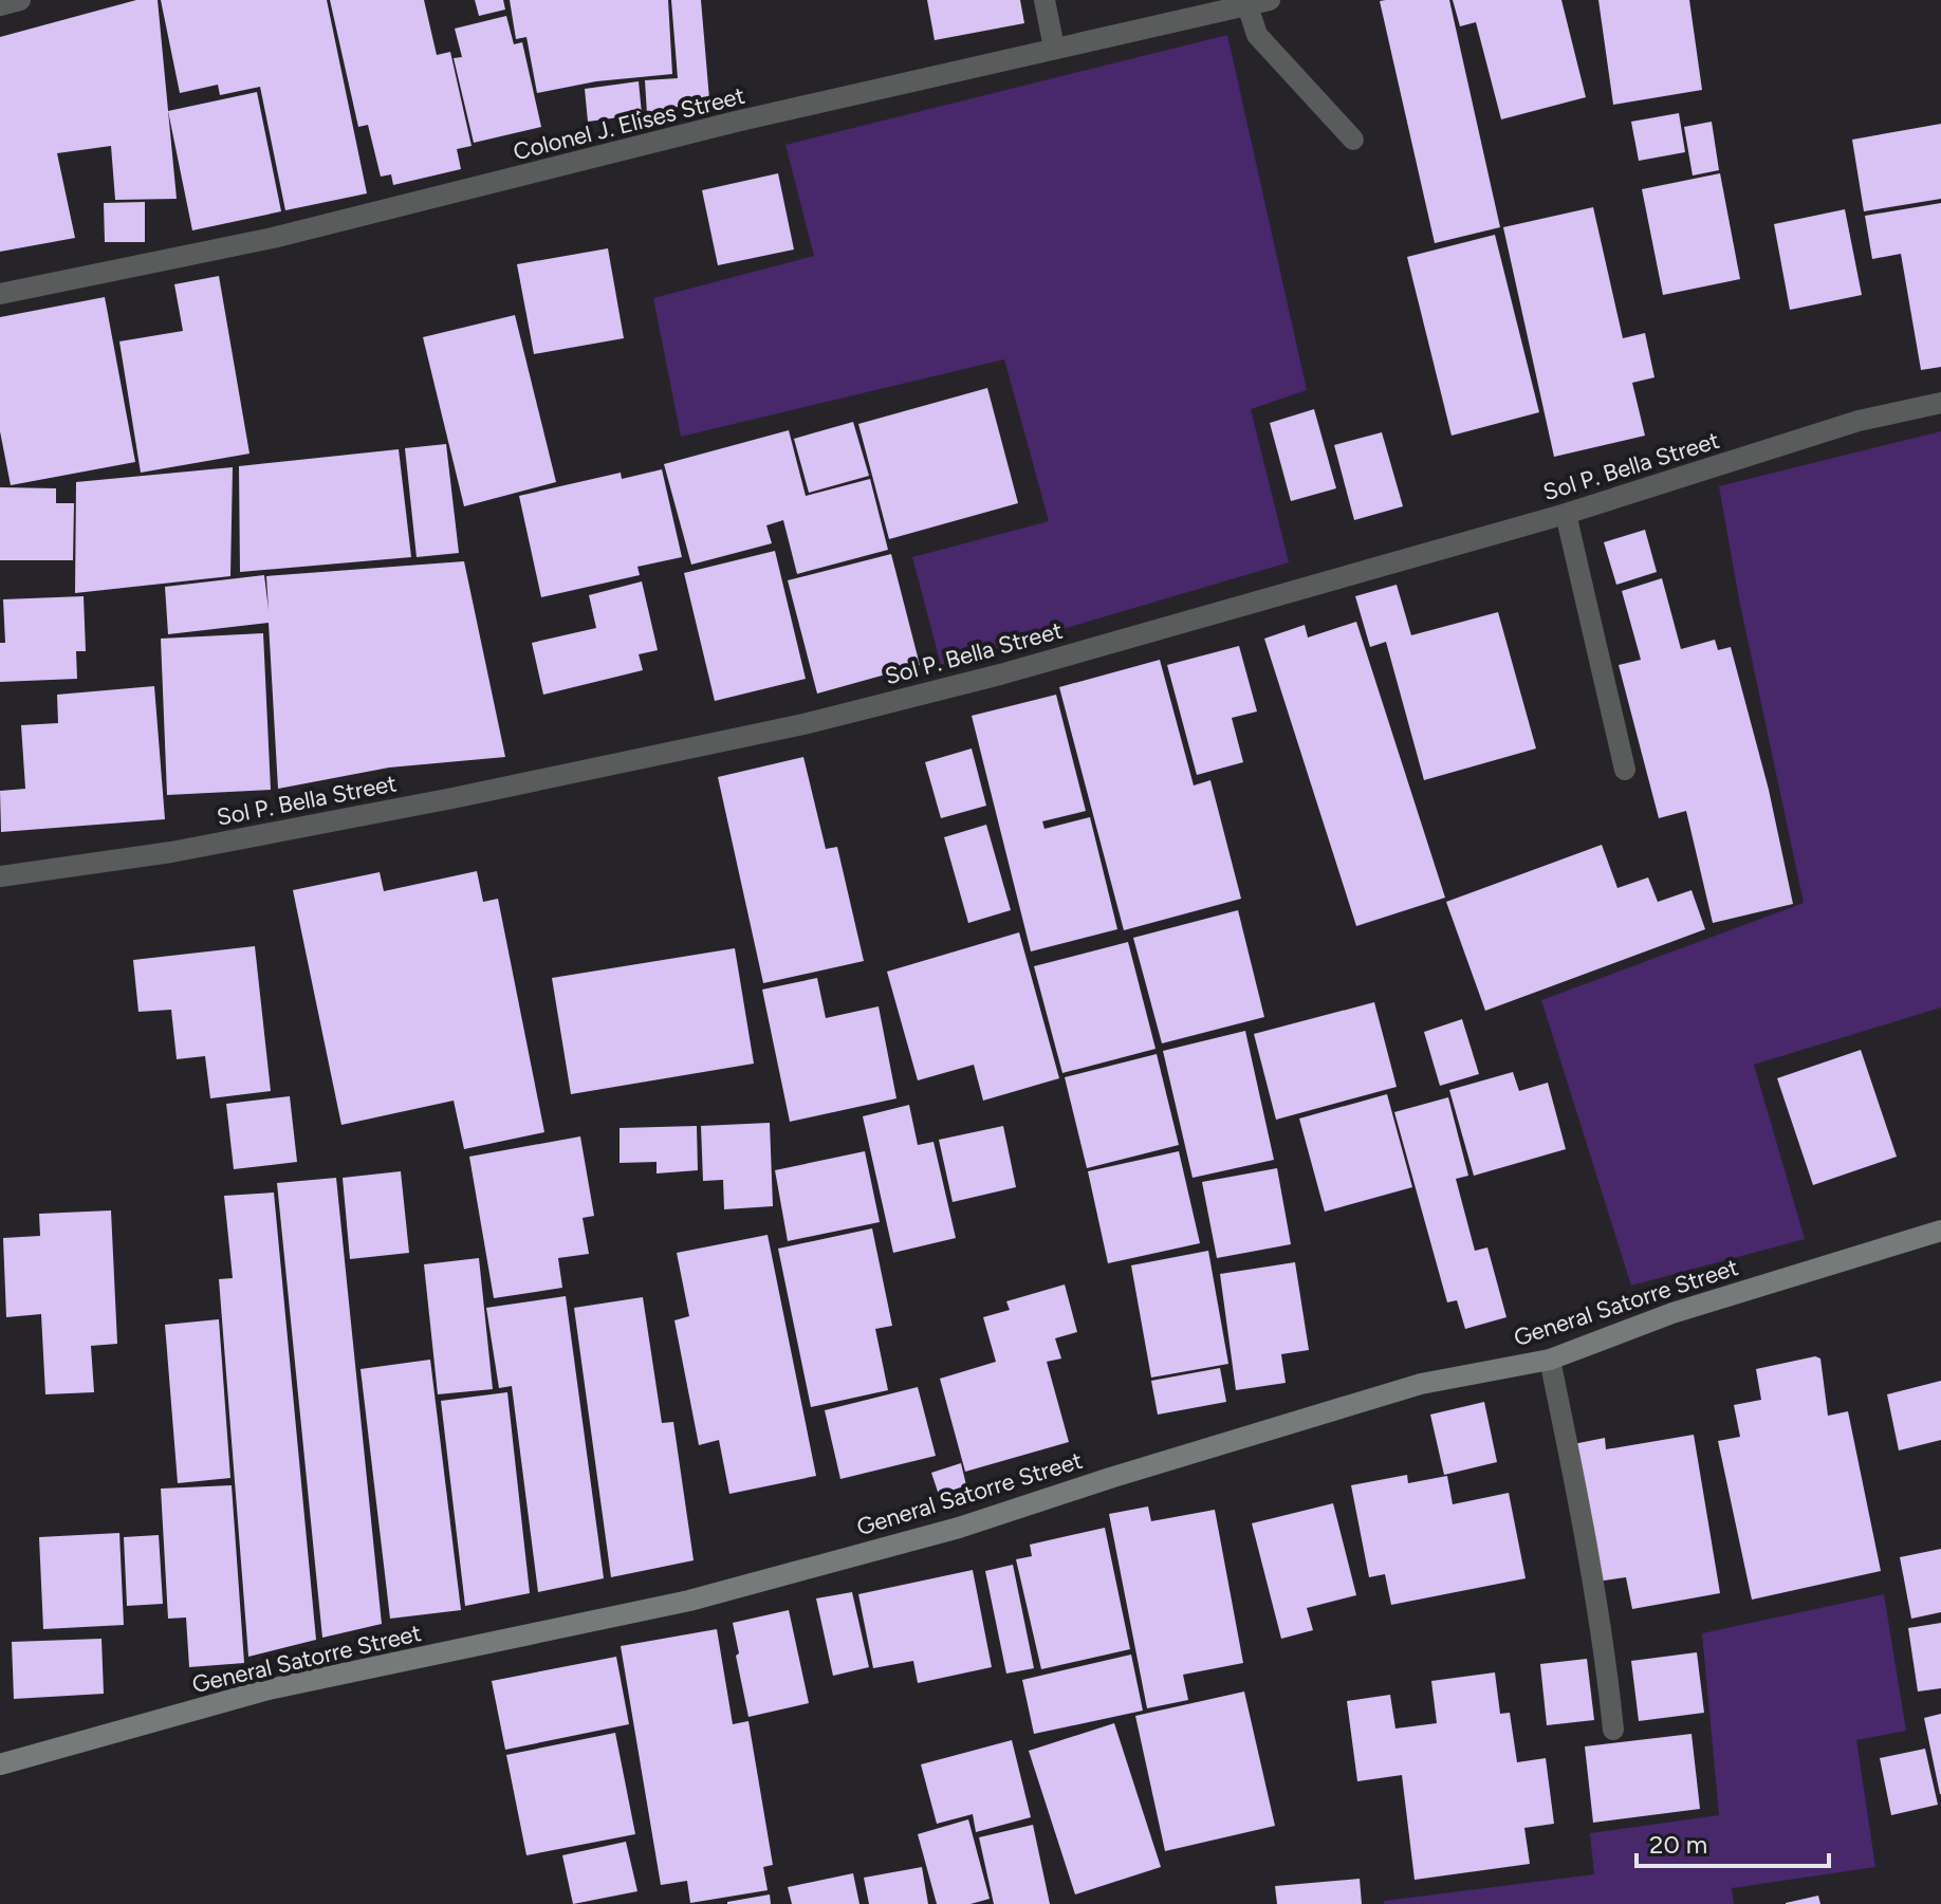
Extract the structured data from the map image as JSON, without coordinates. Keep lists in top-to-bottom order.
{
  "streets": {
    "street": ["Colonel J. Elises Street", "Sol P. Bella Street", "General Satorre Street"]
  },
  "scale_bar": "20 m"
}
